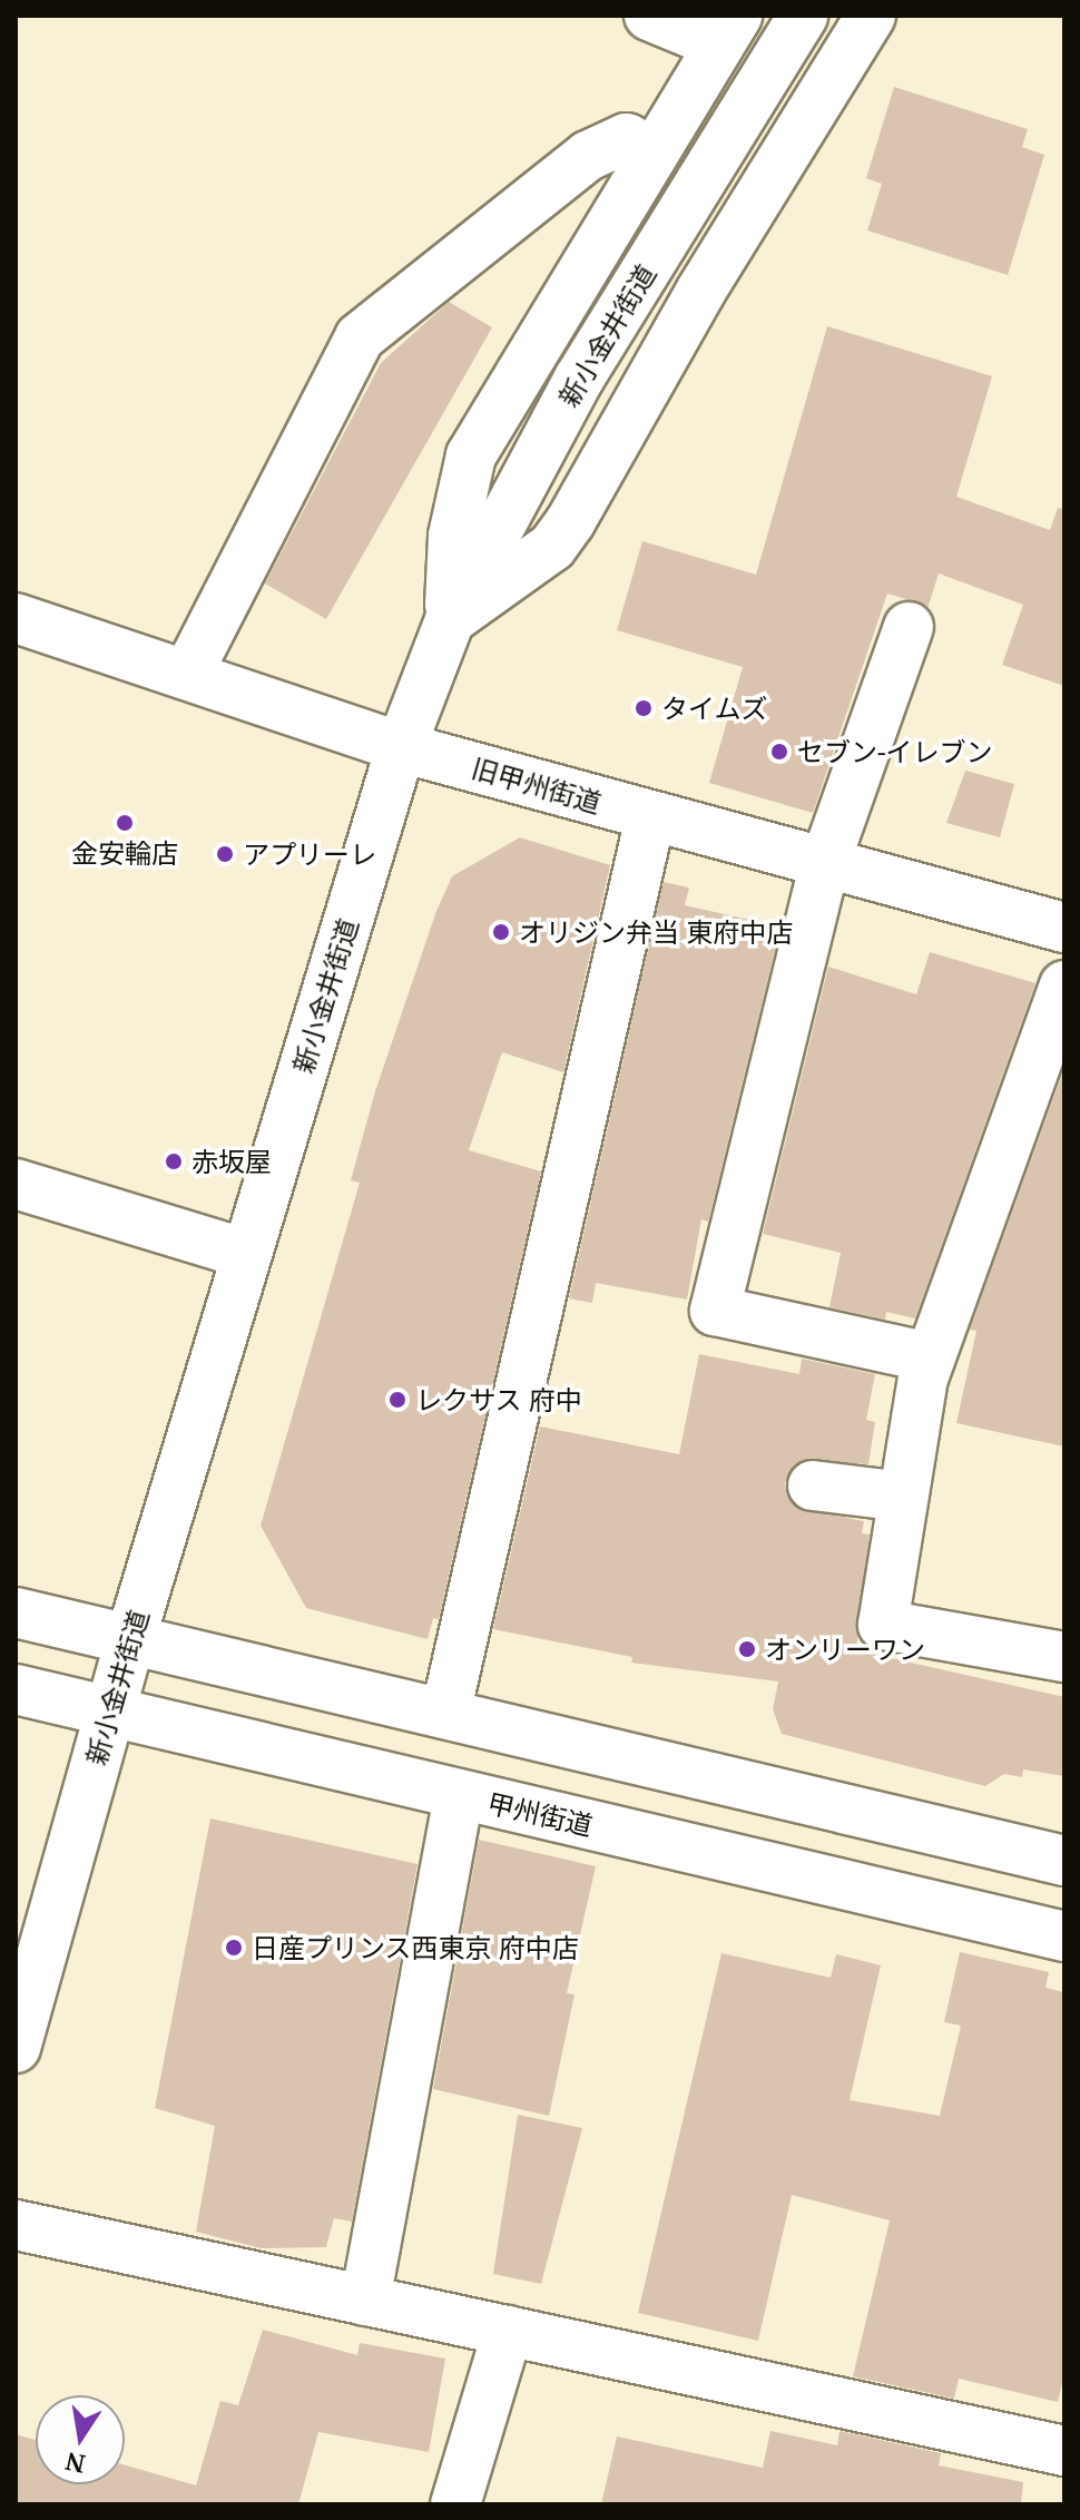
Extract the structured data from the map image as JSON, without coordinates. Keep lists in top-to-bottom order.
{
  "streets": {
    "main road": ["新小金井街道", "旧甲州街道", "甲州街道"]
  },
  "crossings": [
    ["新小金井街道", "旧甲州街道"],
    ["新小金井街道", "甲州街道"]
  ],
  "places": [
    "タイムズ",
    "セブン-イレブン",
    "金安輪店",
    "アプリーレ",
    "オリジン弁当 東府中店",
    "赤坂屋",
    "レクサス 府中",
    "オンリーワン",
    "日産プリンス西東京 府中店"
  ],
  "north": "bottom"
}
